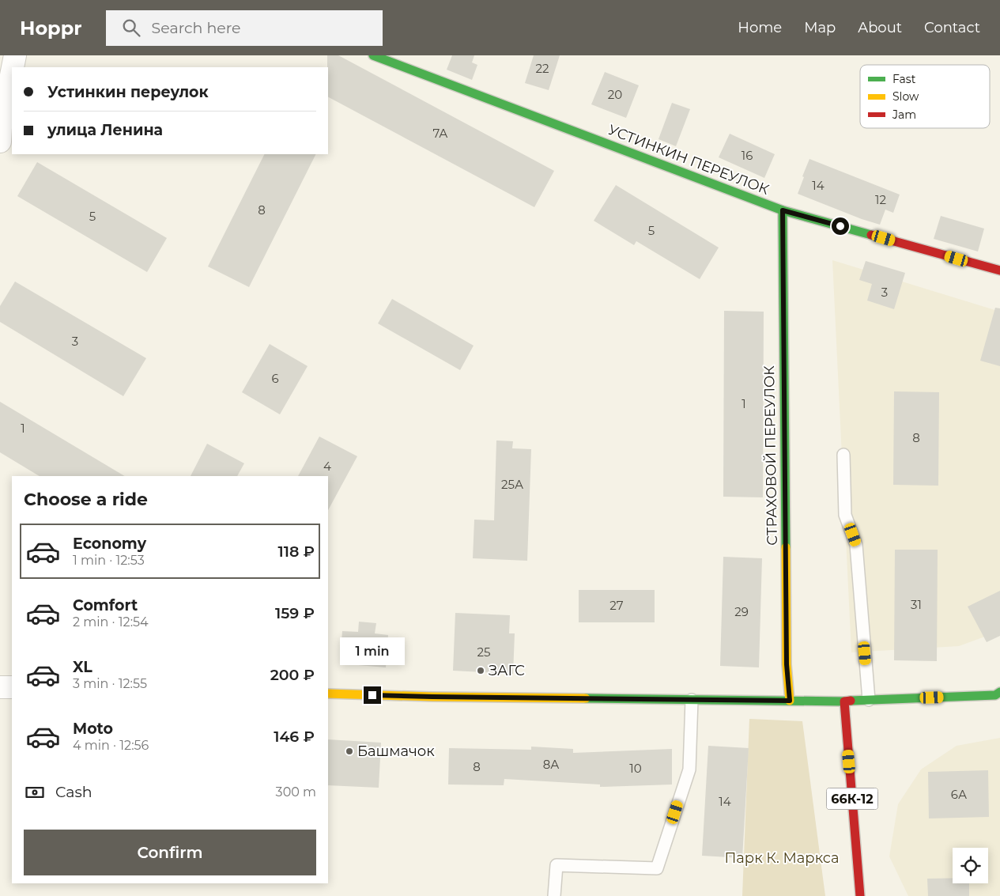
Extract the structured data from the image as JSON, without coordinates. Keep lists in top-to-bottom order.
{
  "streets": {
    "street": ["УСТИНКИН ПЕРЕУЛОК", "СТРАХОВОЙ ПЕРЕУЛОК", "66К-12"]
  },
  "crossings": [
    ["УСТИНКИН ПЕРЕУЛОК", "СТРАХОВОЙ ПЕРЕУЛОК"]
  ],
  "parks": ["Парк К. Маркса"],
  "places": ["ЗАГС", "Башмачок"],
  "house_numbers": [
    "22",
    "20",
    "7А",
    "16",
    "14",
    "12",
    "8",
    "5",
    "5",
    "3",
    "3",
    "6",
    "1",
    "1",
    "8",
    "4",
    "25А",
    "31",
    "27",
    "29",
    "25",
    "8А",
    "8",
    "10",
    "6А",
    "14"
  ],
  "legend": ["Fast", "Slow", "Jam"],
  "page": {
    "header": "Hoppr",
    "search": "Search here",
    "nav": [
      "Home",
      "Map",
      "About",
      "Contact"
    ],
    "banner": ["Устинкин переулок", "улица Ленина"],
    "heading": "Choose a ride",
    "list": [
      {
        "name": "Economy",
        "note": "1 min · 12:53",
        "value": "118 ₽"
      },
      {
        "name": "Comfort",
        "note": "2 min · 12:54",
        "value": "159 ₽"
      },
      {
        "name": "XL",
        "note": "3 min · 12:55",
        "value": "200 ₽"
      },
      {
        "name": "Moto",
        "note": "4 min · 12:56",
        "value": "146 ₽"
      }
    ],
    "bubble": "1 min",
    "pay": ["Cash", "300 m"],
    "buttons": "Confirm"
  }
}
